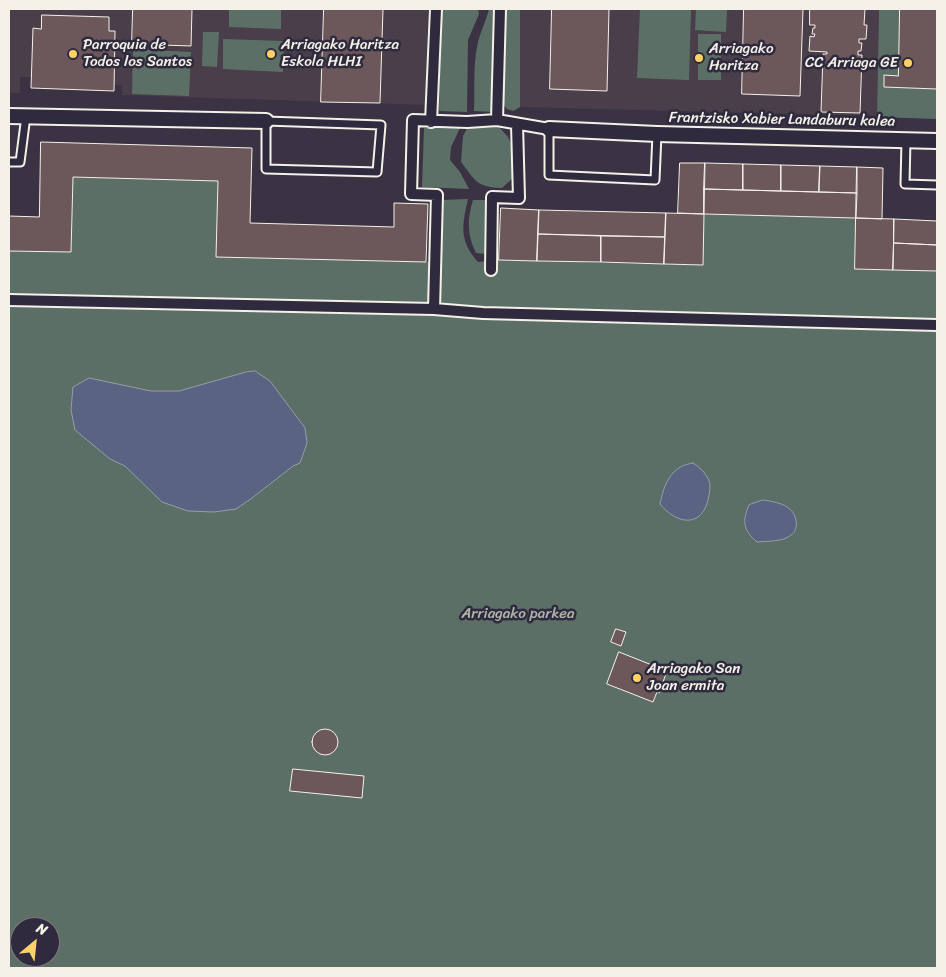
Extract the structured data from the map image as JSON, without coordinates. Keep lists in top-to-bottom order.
{
  "streets": {
    "street": ["Frantzisko Xabier Landaburu kalea"]
  },
  "parks": ["Arriagako parkea"],
  "places": [
    "Parroquia de Todos los Santos",
    "Arriagako Haritza Eskola HLHI",
    "Arriagako Haritza",
    "CC Arriaga GE",
    "Arriagako San Joan ermita"
  ],
  "north": "top right"
}
